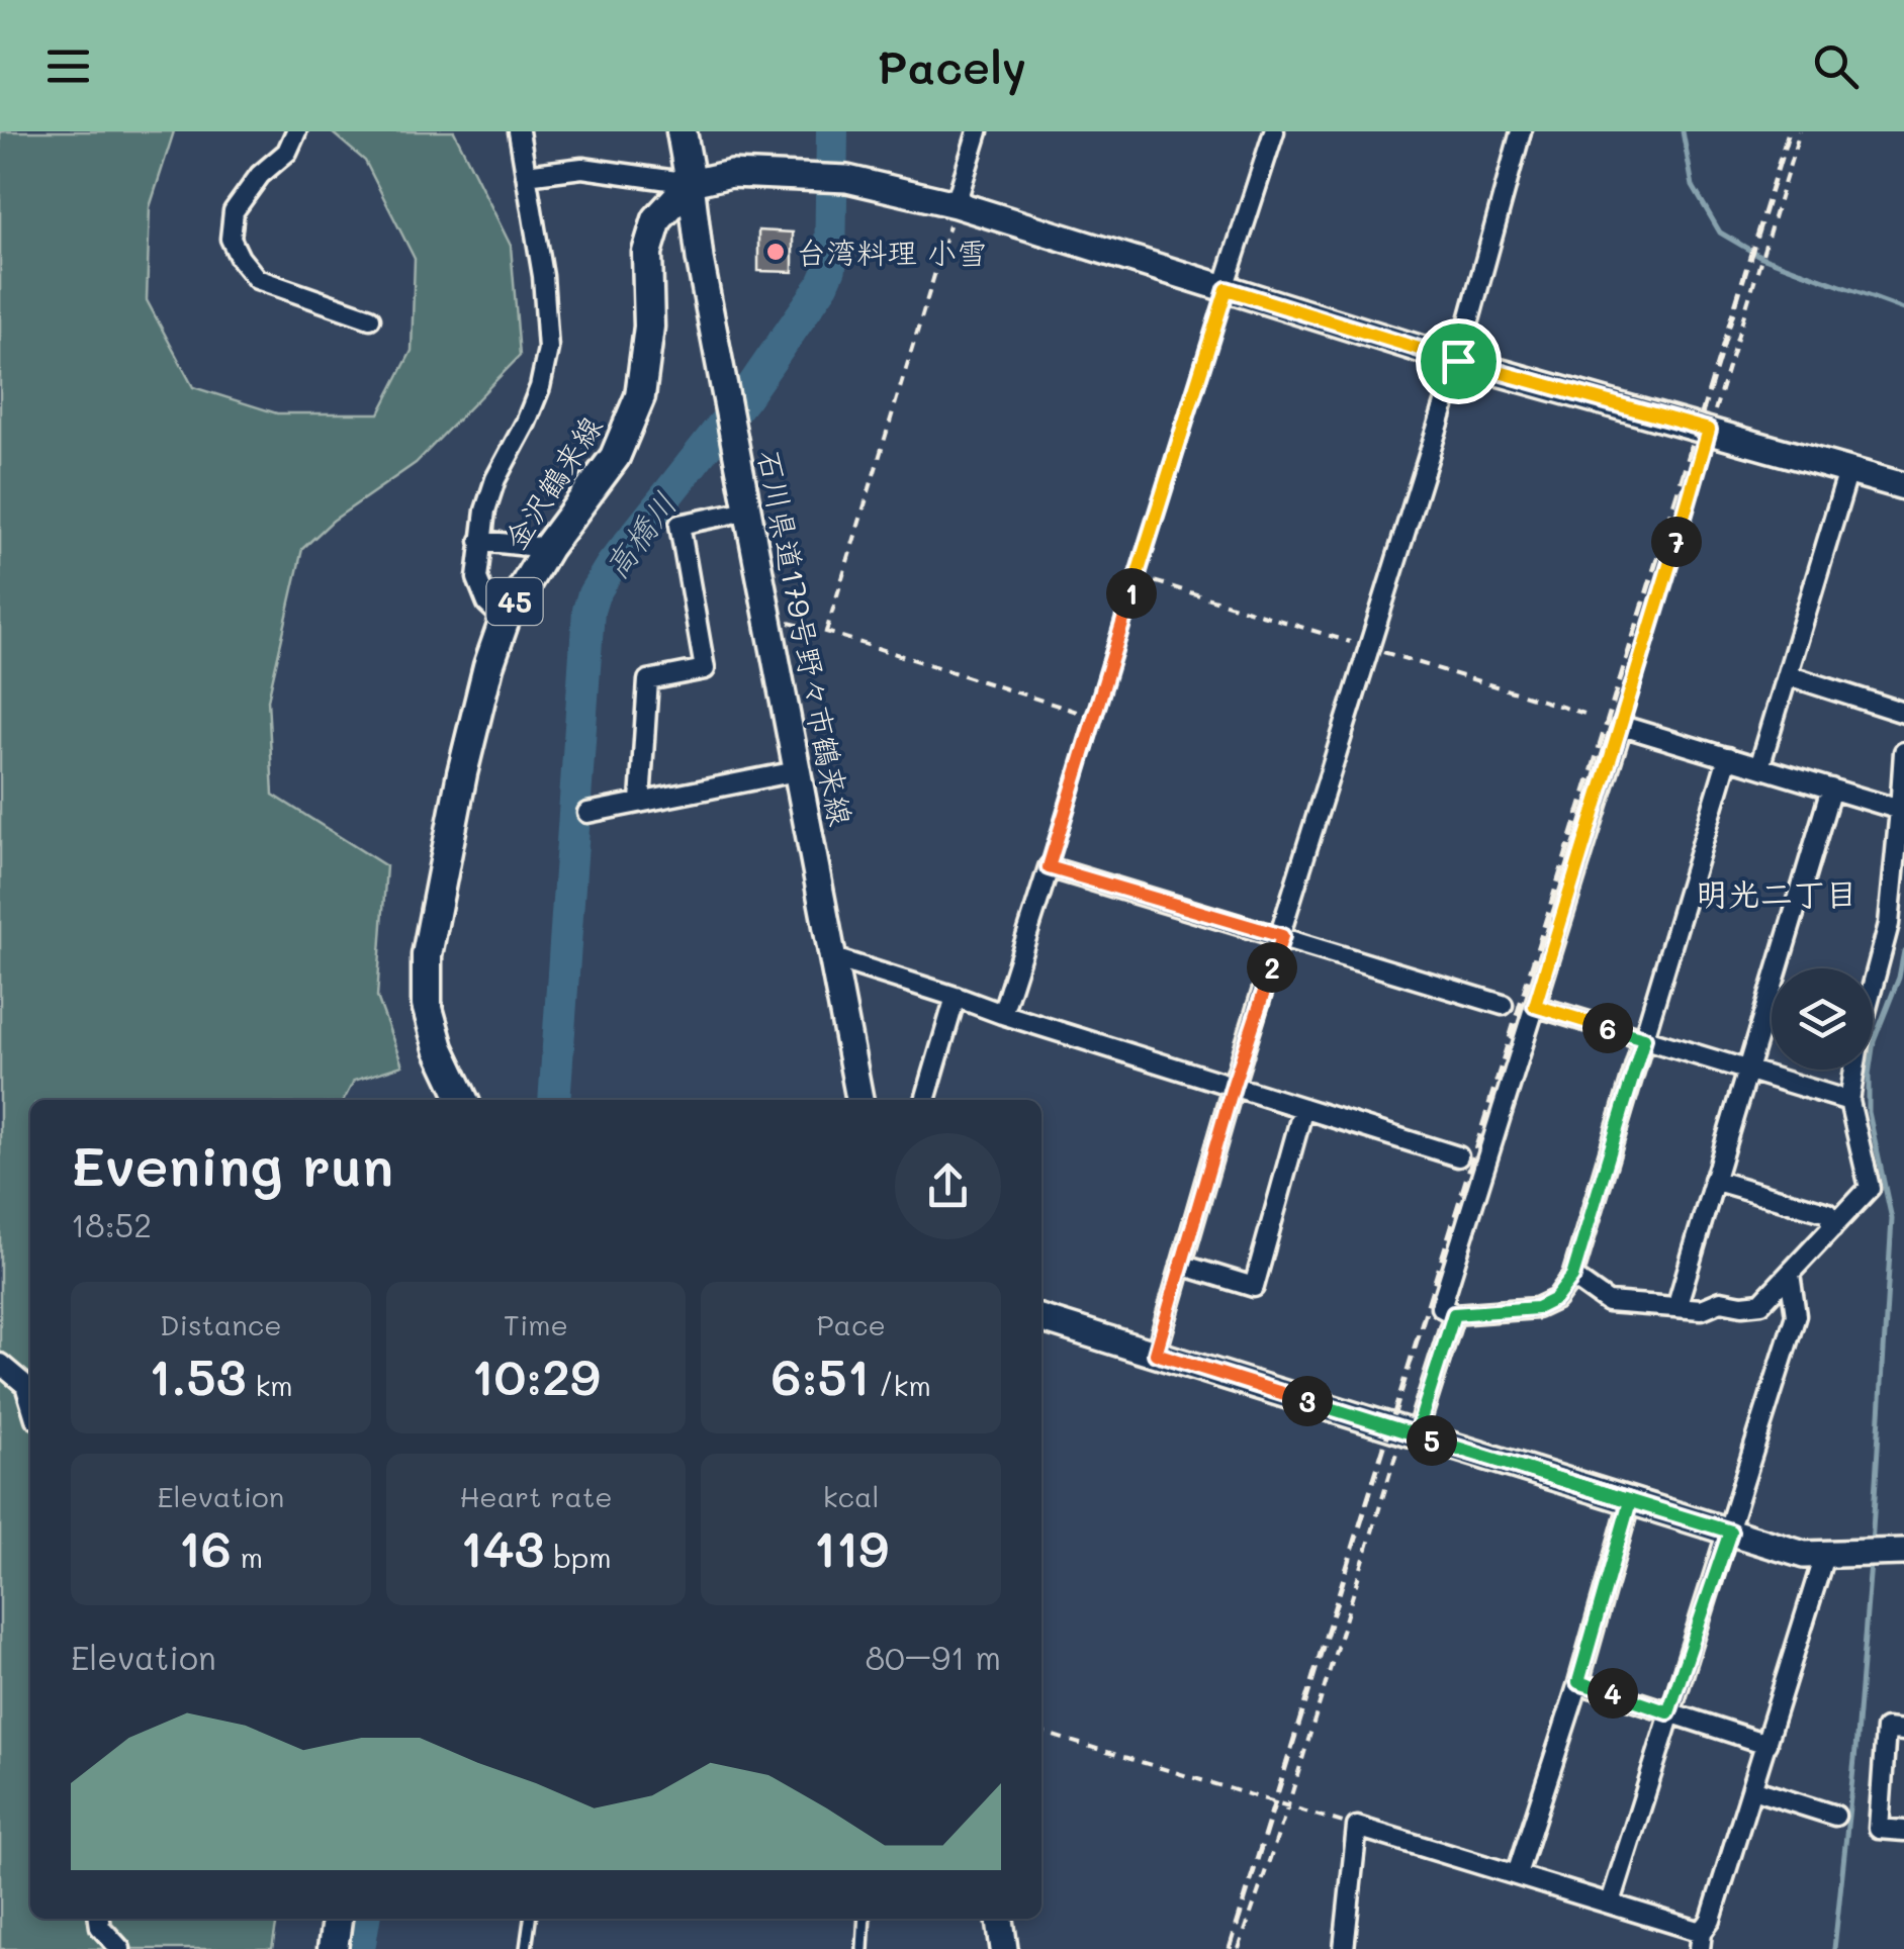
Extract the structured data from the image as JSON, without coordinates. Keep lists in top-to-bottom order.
{
  "streets": {
    "main road": ["金沢鶴来線", "45"],
    "street": ["石川県道179号野々市鶴来線"]
  },
  "crossings": [
    ["金沢鶴来線", "石川県道179号野々市鶴来線"]
  ],
  "districts": ["明光二丁目"],
  "water": ["高橋川"],
  "places": ["台湾料理 小雪"],
  "page": {
    "header": "Pacely",
    "pins": [
      "7",
      "1",
      "2",
      "6",
      "3",
      "5",
      "4"
    ],
    "heading": ["Evening run", "18:52"],
    "stats": [
      ["Distance", "1.53 km"],
      ["Time", "10:29"],
      ["Pace", "6:51 /km"],
      ["Elevation", "16 m"],
      ["Heart rate", "143 bpm"],
      ["kcal", "119"]
    ],
    "chart": ["Elevation", "80–91 m"]
  }
}
